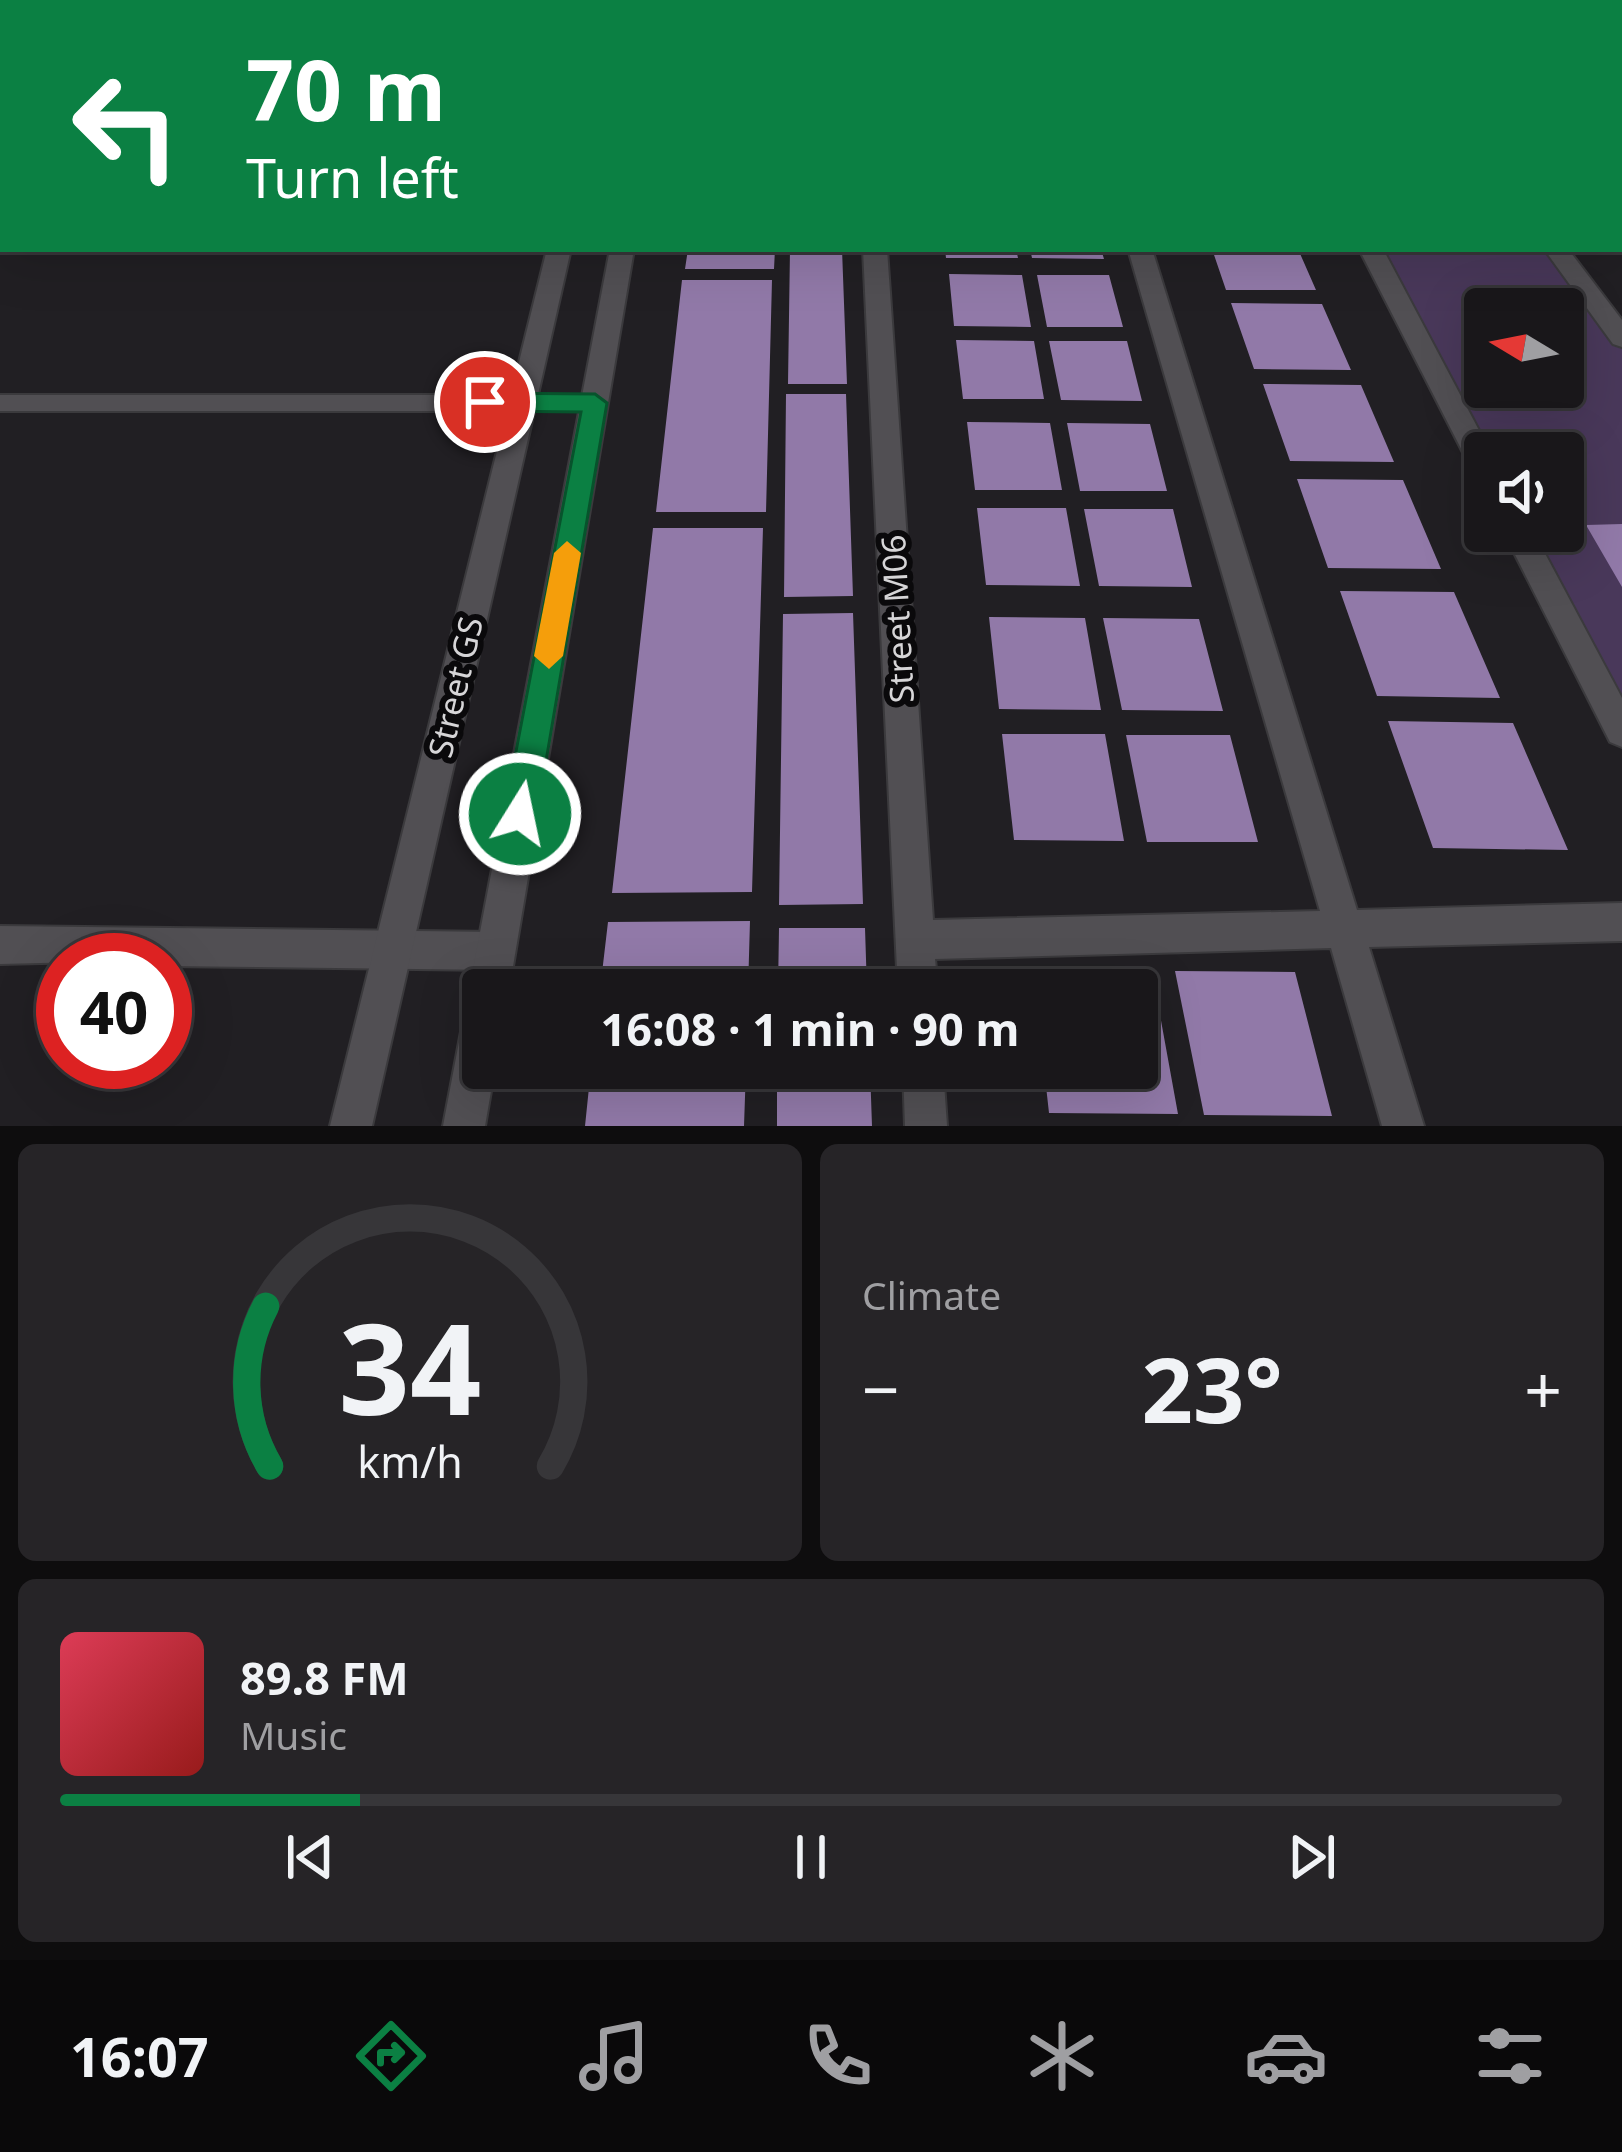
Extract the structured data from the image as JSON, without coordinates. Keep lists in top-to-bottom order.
{
  "streets": {
    "street": ["Street M06", "Street GS"]
  },
  "north": "left",
  "page": {
    "turn": ["70 m", "Turn left"],
    "limit": "40",
    "trip": "16:08 · 1 min · 90 m",
    "tile": "Climate",
    "heat": ["−", "23°", "+"],
    "song": ["89.8 FM", "Music"],
    "tabs": "16:07",
    "gauge": ["34", "km/h"]
  }
}
